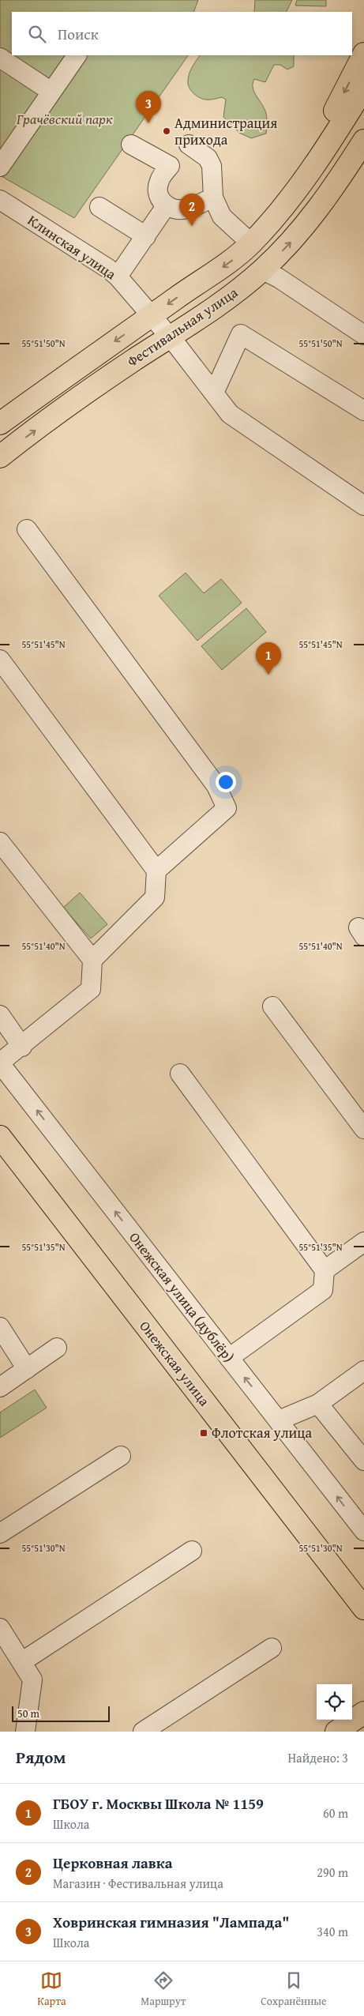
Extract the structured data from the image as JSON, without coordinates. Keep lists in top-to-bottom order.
{
  "streets": {
    "main road": ["Фестивальная улица", "Онежская улица"],
    "street": ["Клинская улица", "Онежская улица (дублёр)"]
  },
  "crossings": [
    ["Клинская улица", "Фестивальная улица"]
  ],
  "parks": ["Грачёвский парк"],
  "places": {
    "other": ["Администрация прихода"],
    "transit": ["Флотская улица"]
  },
  "scale_bar": "50 m",
  "page": {
    "search": "Поиск",
    "pins": ["3", "2", "1"],
    "scale": "50 m",
    "heading": ["Рядом", "Найдено: 3"],
    "list": [
      {
        "mark": "1",
        "name": "ГБОУ г. Москвы Школа № 1159",
        "note": "Школа",
        "value": "60 m"
      },
      {
        "mark": "2",
        "name": "Церковная лавка",
        "note": "Магазин · Фестивальная улица",
        "value": "290 m"
      },
      {
        "mark": "3",
        "name": "Ховринская гимназия \"Лампада\"",
        "note": "Школа",
        "value": "340 m"
      }
    ],
    "nav": ["Карта", "Маршрут", "Сохранённые"]
  },
  "coordinates": [
    "55°51'50\"N",
    "55°51'45\"N",
    "55°51'40\"N",
    "55°51'35\"N",
    "55°51'30\"N"
  ]
}
